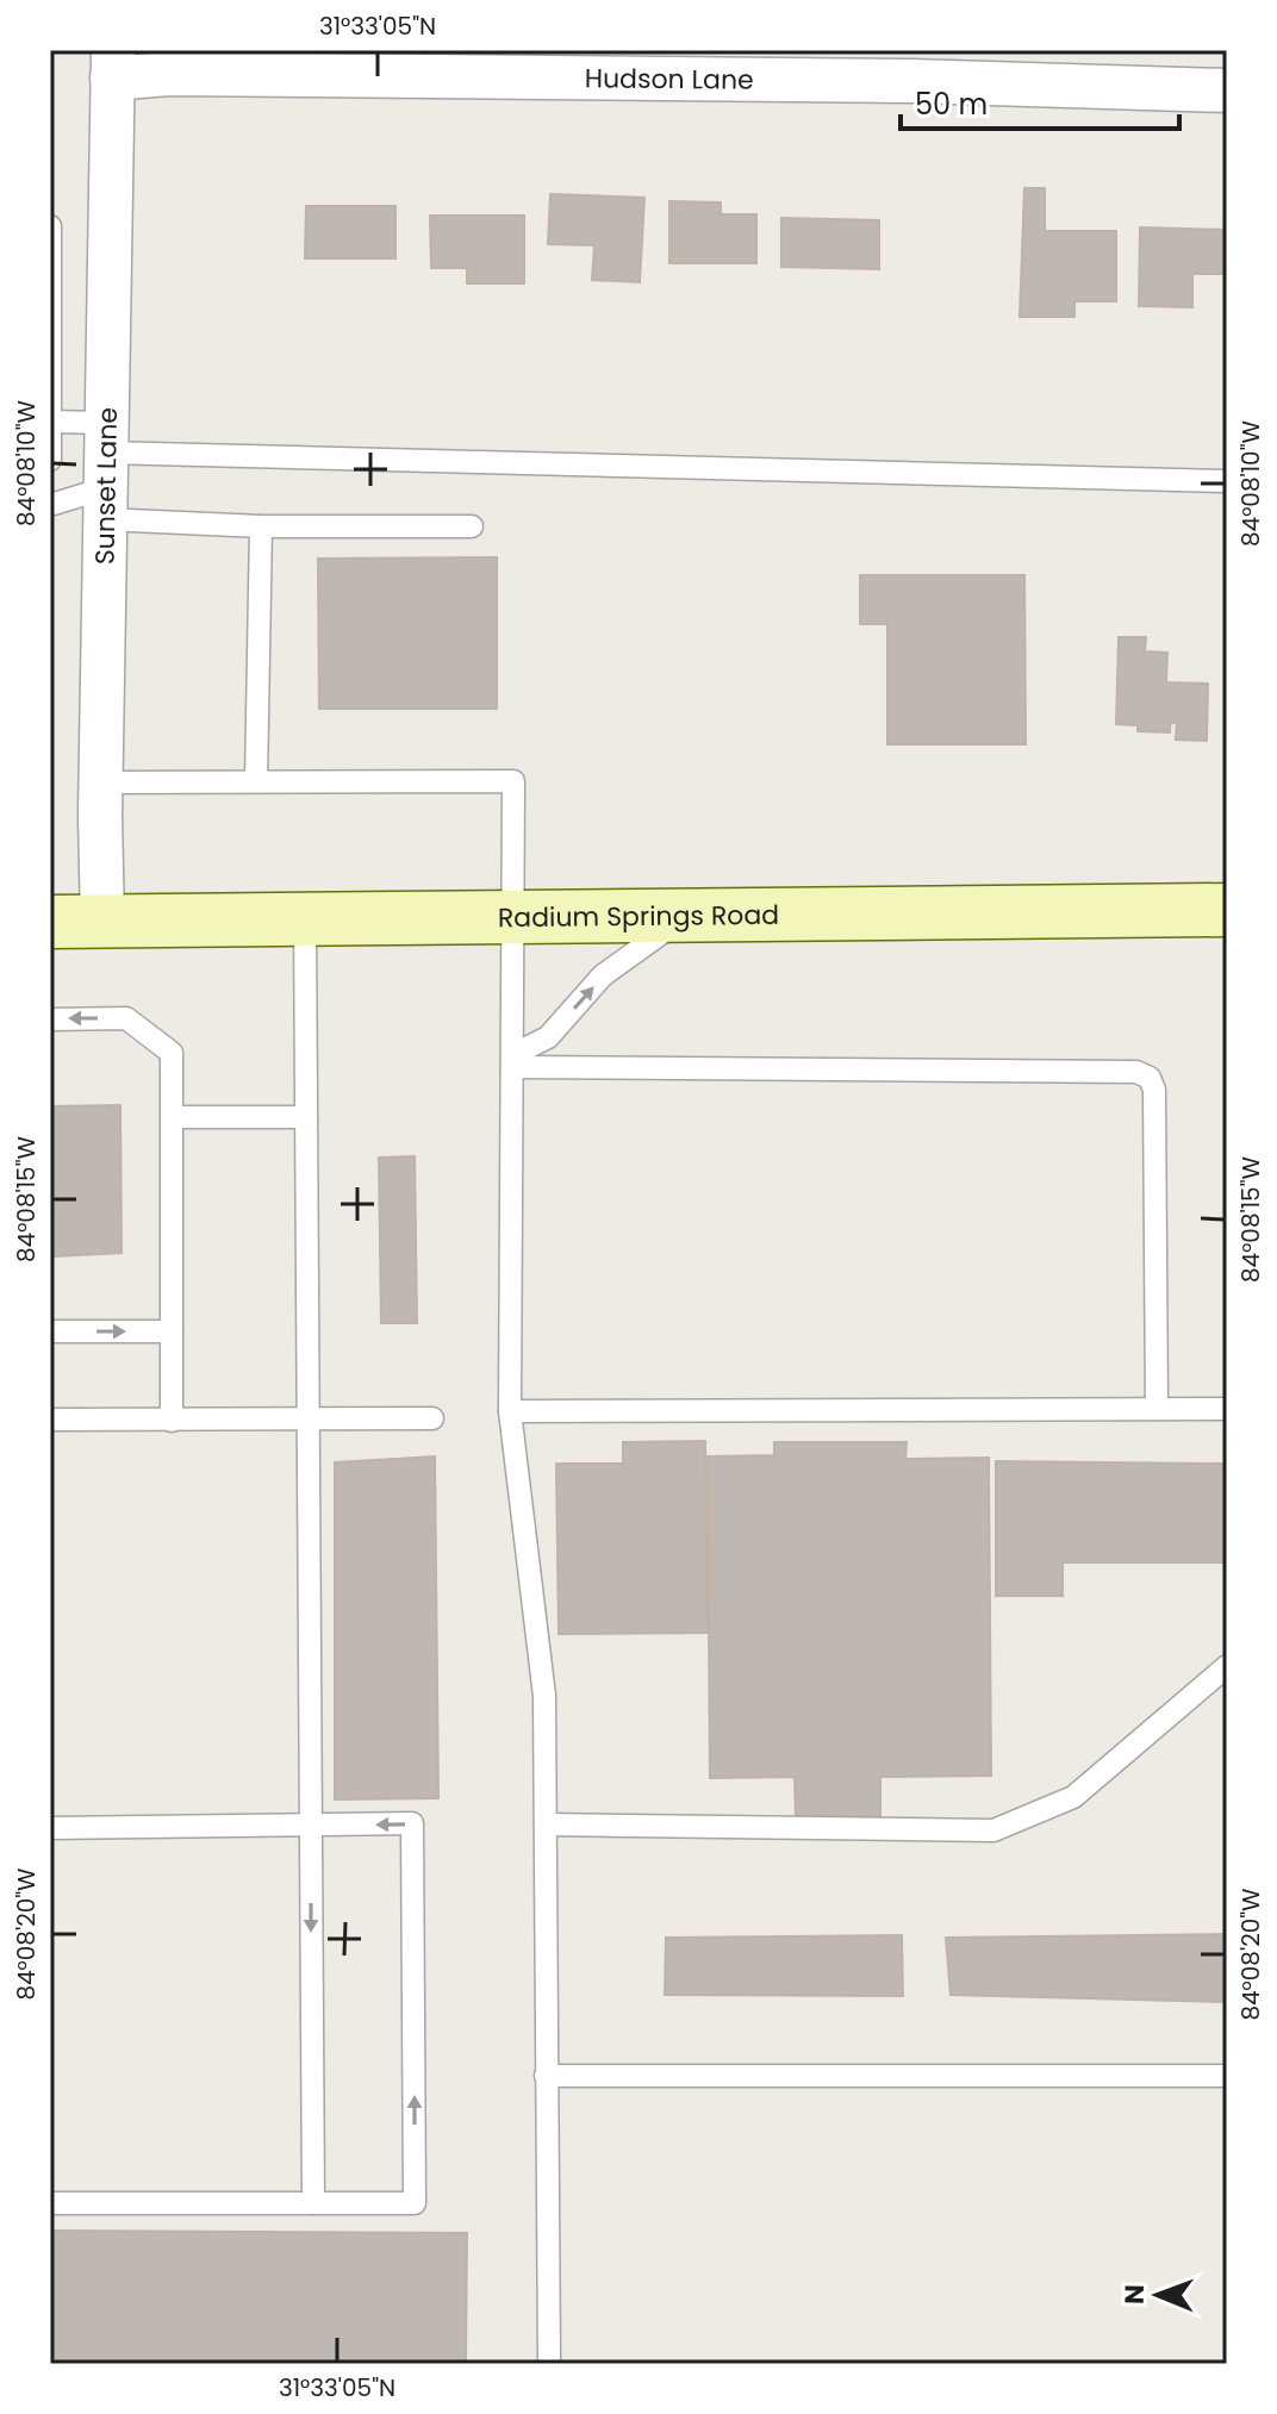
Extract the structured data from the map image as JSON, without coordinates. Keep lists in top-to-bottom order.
{
  "streets": {
    "main road": ["Radium Springs Road"],
    "street": ["Hudson Lane", "Sunset Lane"]
  },
  "crossings": [
    ["Hudson Lane", "Sunset Lane"],
    ["Sunset Lane", "Radium Springs Road"]
  ],
  "scale_bar": "50 m",
  "north": "left",
  "coordinates": [
    "31°33'05\"N",
    "84°08'10\"W",
    "84°08'15\"W",
    "84°08'20\"W"
  ]
}
